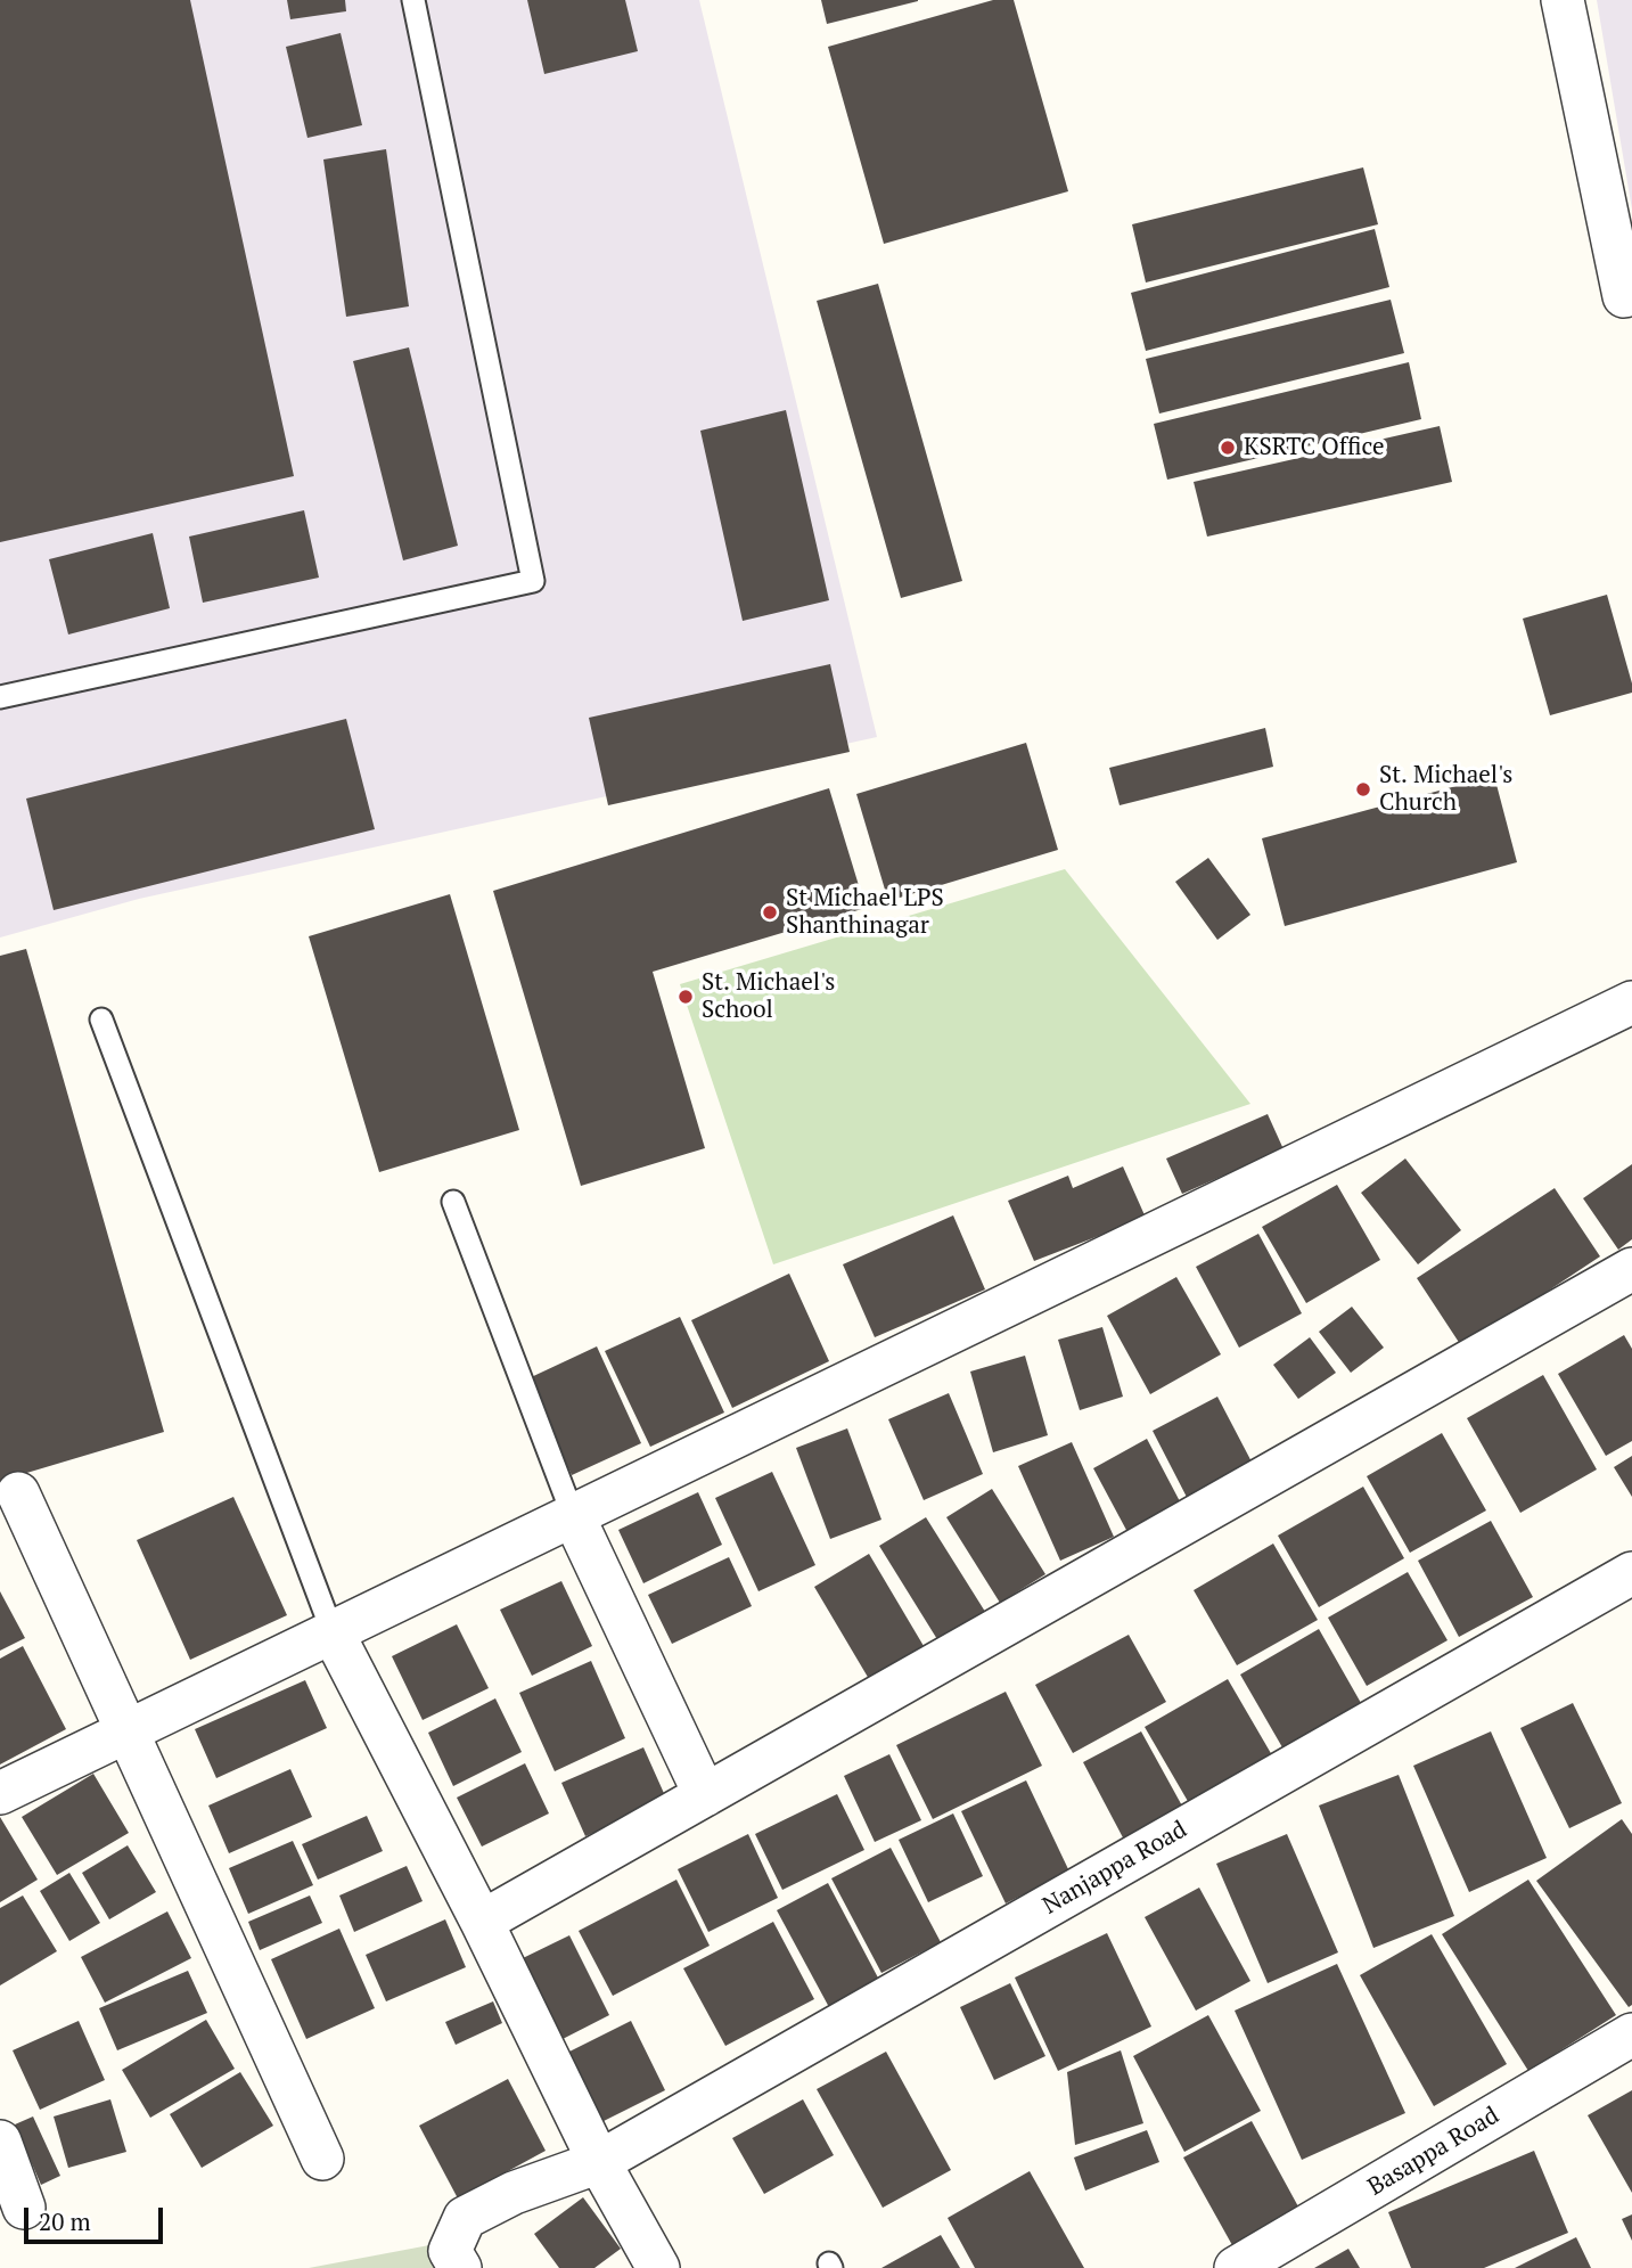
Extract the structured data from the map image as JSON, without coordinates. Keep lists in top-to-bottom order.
{
  "streets": {
    "street": ["Nanjappa Road", "Basappa Road"]
  },
  "places": [
    "KSRTC Office",
    "St. Michael's Church",
    "St Michael LPS Shanthinagar",
    "St. Michael's School"
  ],
  "scale_bar": "20 m"
}
